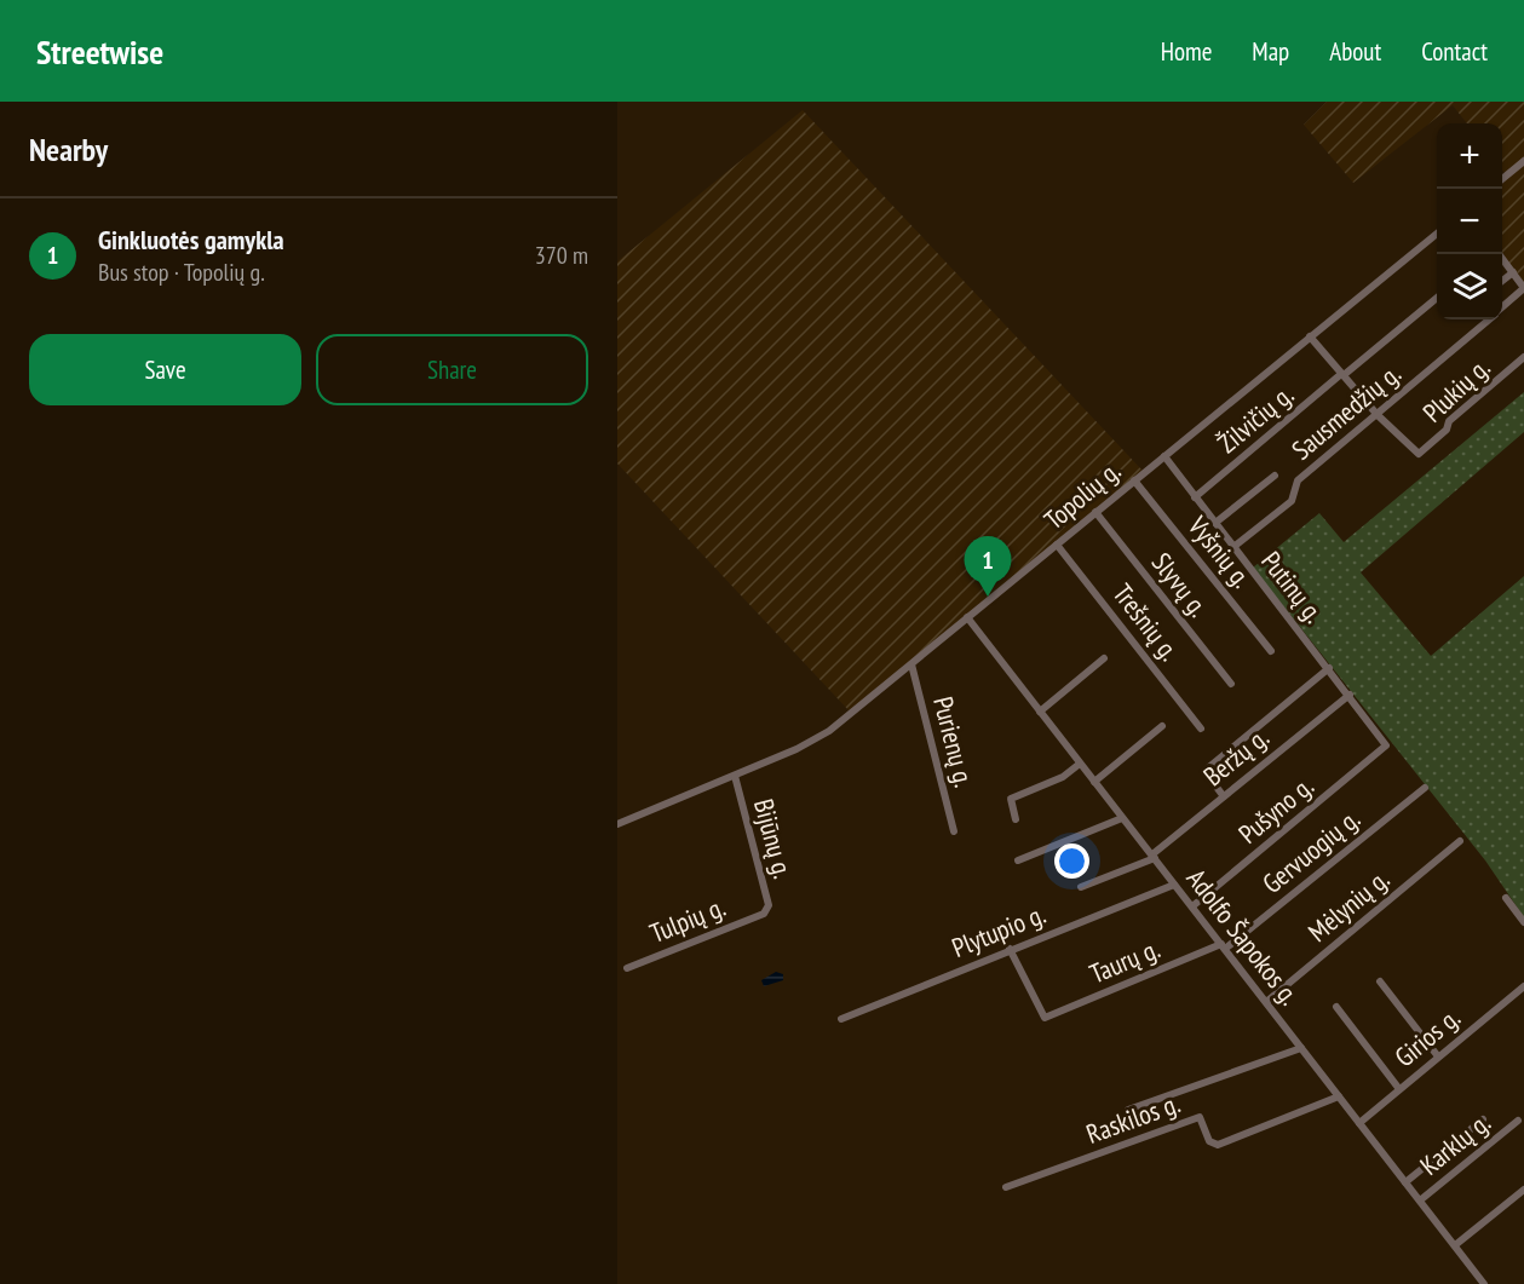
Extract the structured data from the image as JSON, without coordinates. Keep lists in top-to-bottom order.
{
  "streets": {
    "street": [
      "Plukių g.",
      "Sausmedžių g.",
      "Žilvičių g.",
      "Topolių g.",
      "Vyšnių g.",
      "Slyvų g.",
      "Putinų g.",
      "Trešnių g.",
      "Purienų g.",
      "Beržų g.",
      "Pušyno g.",
      "Bijūnų g.",
      "Gervuogių g.",
      "Mėlynių g.",
      "Tulpių g.",
      "Plytupio g.",
      "Adolfo Šapokos g.",
      "Taurų g.",
      "Girios g.",
      "Raskilos g.",
      "Karklų g."
    ]
  },
  "crossings": [
    ["Plukių g.", "Sausmedžių g."],
    ["Sausmedžių g.", "Putinų g."],
    ["Žilvičių g.", "Putinų g."],
    ["Topolių g.", "Vyšnių g."],
    ["Topolių g.", "Slyvų g."],
    ["Topolių g.", "Putinų g."],
    ["Topolių g.", "Trešnių g."],
    ["Topolių g.", "Purienų g."],
    ["Topolių g.", "Bijūnų g."],
    ["Topolių g.", "Adolfo Šapokos g."],
    ["Putinų g.", "Beržų g."],
    ["Putinų g.", "Pušyno g."],
    ["Beržų g.", "Adolfo Šapokos g."],
    ["Pušyno g.", "Adolfo Šapokos g."],
    ["Bijūnų g.", "Tulpių g."],
    ["Gervuogių g.", "Adolfo Šapokos g."],
    ["Gervuogių g.", "Taurų g."],
    ["Mėlynių g.", "Adolfo Šapokos g."],
    ["Plytupio g.", "Adolfo Šapokos g."],
    ["Plytupio g.", "Taurų g."],
    ["Adolfo Šapokos g.", "Taurų g."],
    ["Adolfo Šapokos g.", "Girios g."],
    ["Adolfo Šapokos g.", "Raskilos g."],
    ["Adolfo Šapokos g.", "Karklų g."]
  ],
  "page": {
    "header": "Streetwise",
    "nav": [
      "Home",
      "Map",
      "About",
      "Contact"
    ],
    "heading": "Nearby",
    "map_buttons": ["+", "−"],
    "list": [
      {
        "mark": "1",
        "name": "Ginkluotės gamykla",
        "note": "Bus stop · Topolių g.",
        "value": "370 m"
      }
    ],
    "buttons": ["Save", "Share"],
    "pins": "1"
  }
}
